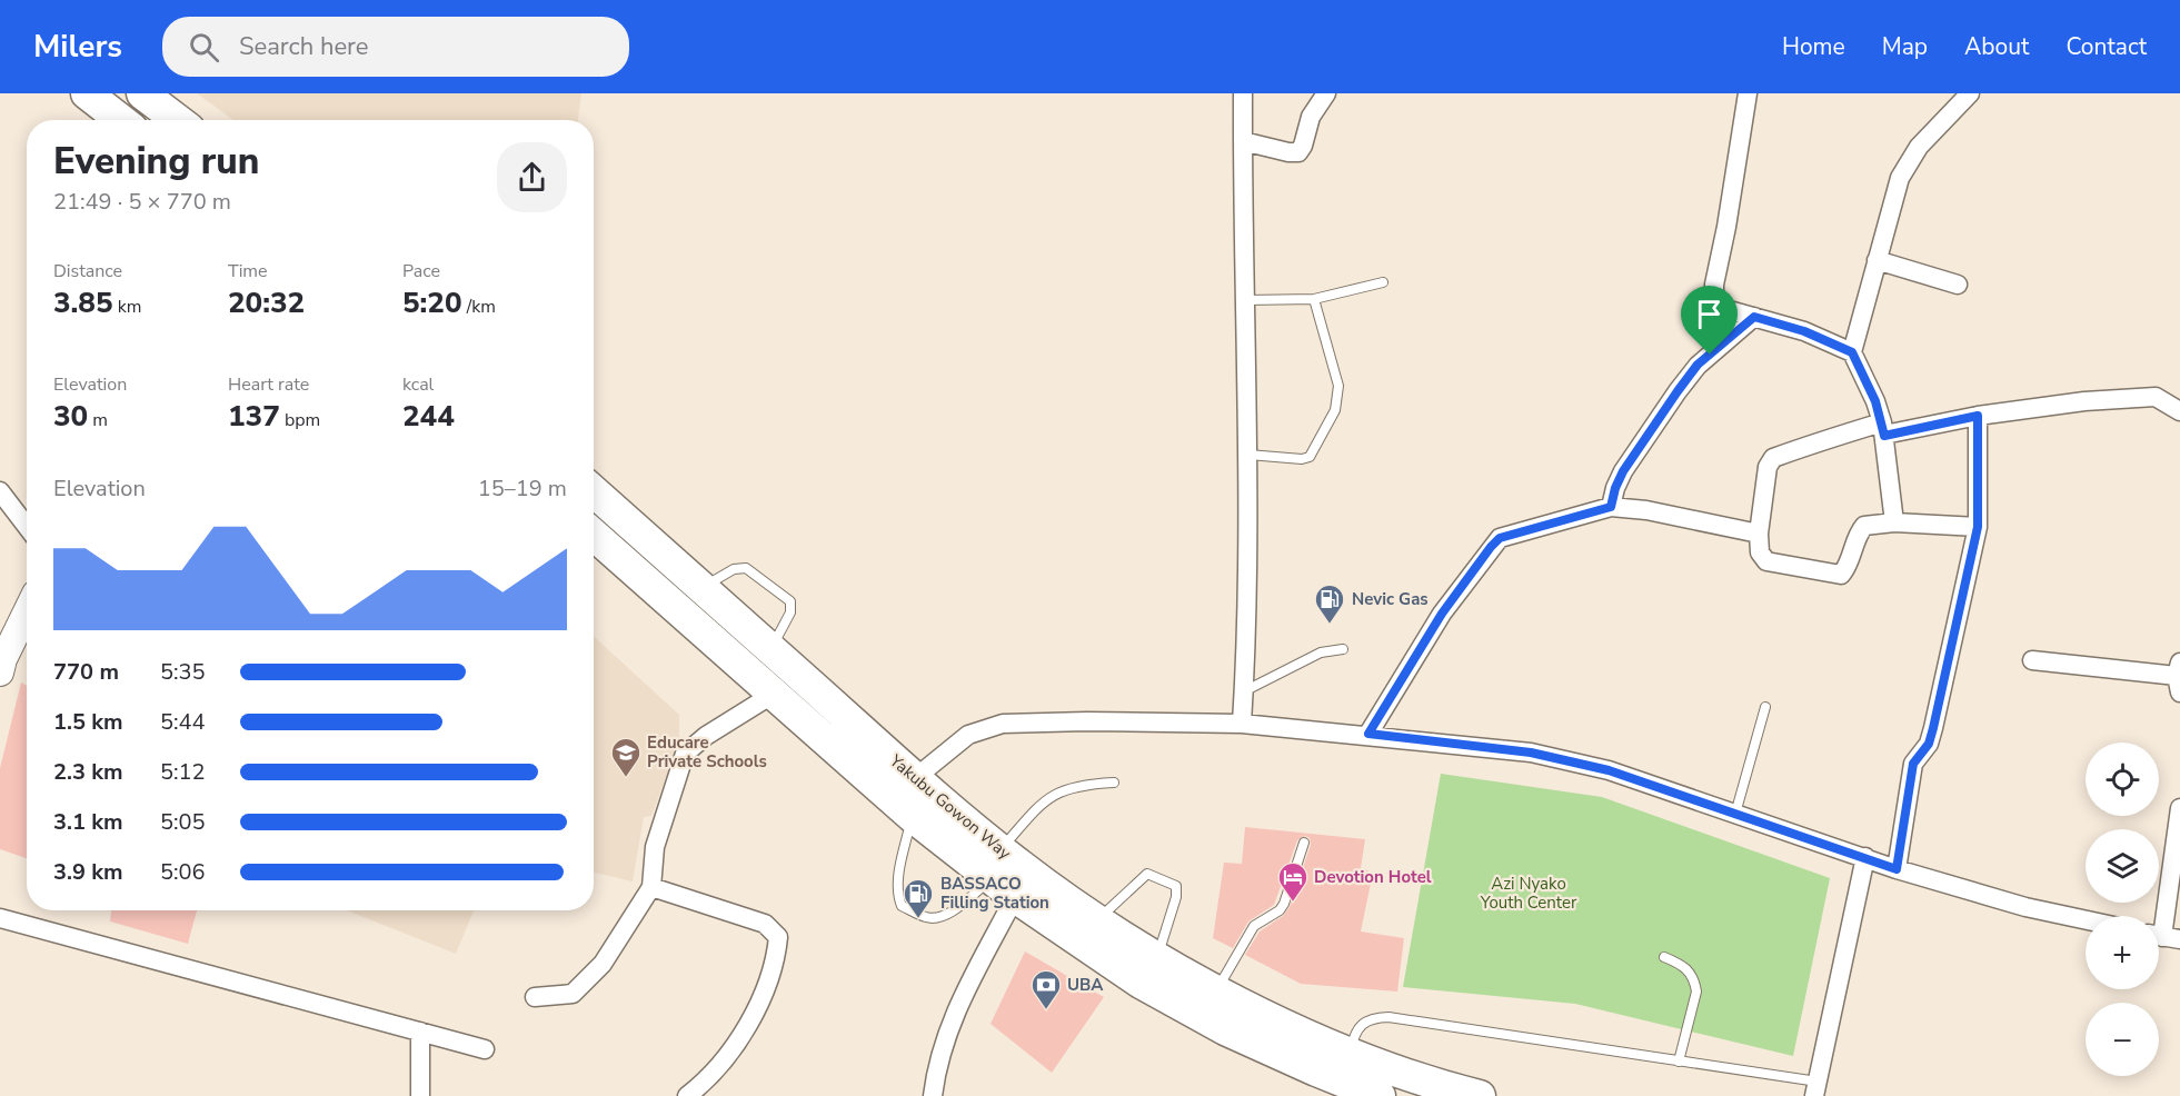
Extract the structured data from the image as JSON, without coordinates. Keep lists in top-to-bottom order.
{
  "streets": {
    "highway": ["Yakubu Gowon Way"]
  },
  "parks": ["Azi Nyako Youth Center"],
  "places": {
    "fuel station": ["Nevic Gas", "BASSACO Filling Station"],
    "school or university": ["Educare Private Schools"],
    "hotel": ["Devotion Hotel"],
    "bank": ["UBA"]
  },
  "page": {
    "header": "Milers",
    "search": "Search here",
    "nav": [
      "Home",
      "Map",
      "About",
      "Contact"
    ],
    "heading": ["Evening run", "21:49 · 5 × 770 m"],
    "stats": [
      ["Distance", "3.85 km"],
      ["Time", "20:32"],
      ["Pace", "5:20 /km"],
      ["Elevation", "30 m"],
      ["Heart rate", "137 bpm"],
      ["kcal", "244"]
    ],
    "chart": ["Elevation", "15–19 m"],
    "list": [
      {
        "name": "770 m",
        "note": "5:35"
      },
      {
        "name": "1.5 km",
        "note": "5:44"
      },
      {
        "name": "2.3 km",
        "note": "5:12"
      },
      {
        "name": "3.1 km",
        "note": "5:05"
      },
      {
        "name": "3.9 km",
        "note": "5:06"
      }
    ],
    "map_buttons": ["+", "−"]
  }
}
